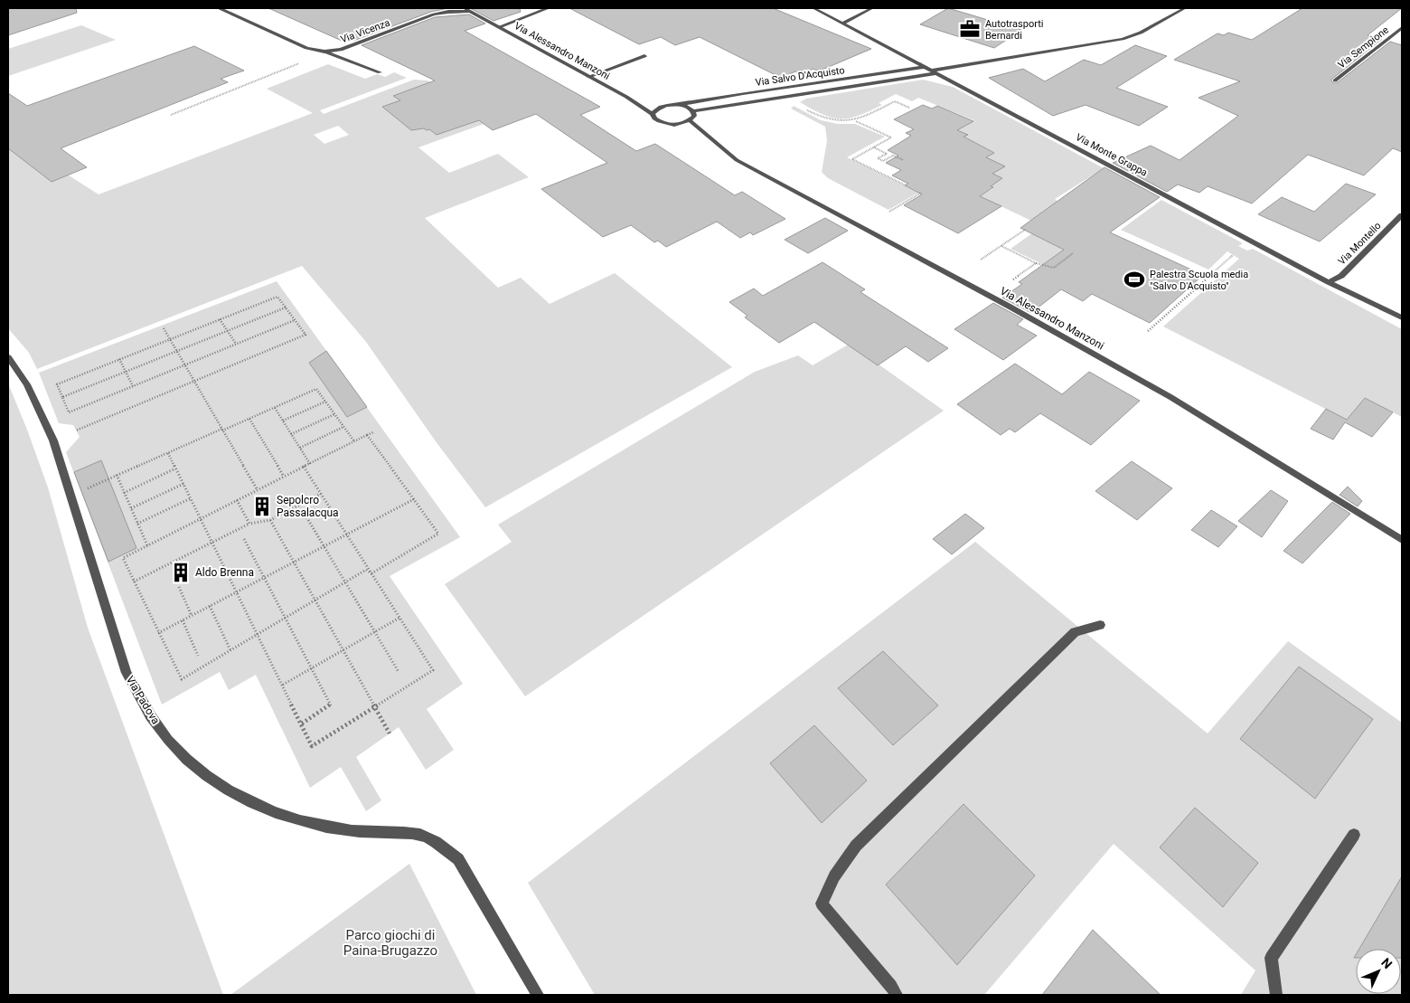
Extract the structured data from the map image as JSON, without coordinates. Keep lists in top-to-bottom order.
{
  "streets": {
    "street": [
      "Via Vicenza",
      "Via Sempione",
      "Via Alessandro Manzoni",
      "Via Salvo D'Acquisto",
      "Via Monte Grappa",
      "Via Montello",
      "Via Padova"
    ]
  },
  "crossings": [
    ["Via Vicenza", "Via Alessandro Manzoni"],
    ["Via Salvo D'Acquisto", "Via Monte Grappa"],
    ["Via Monte Grappa", "Via Montello"]
  ],
  "parks": ["Parco giochi di Paina-Brugazzo"],
  "places": {
    "office": ["Autotrasporti Bernardi"],
    "sports": ["Palestra Scuola media \"Salvo D'Acquisto\""],
    "building": ["Sepolcro Passalacqua", "Aldo Brenna"]
  },
  "north": "top right"
}
